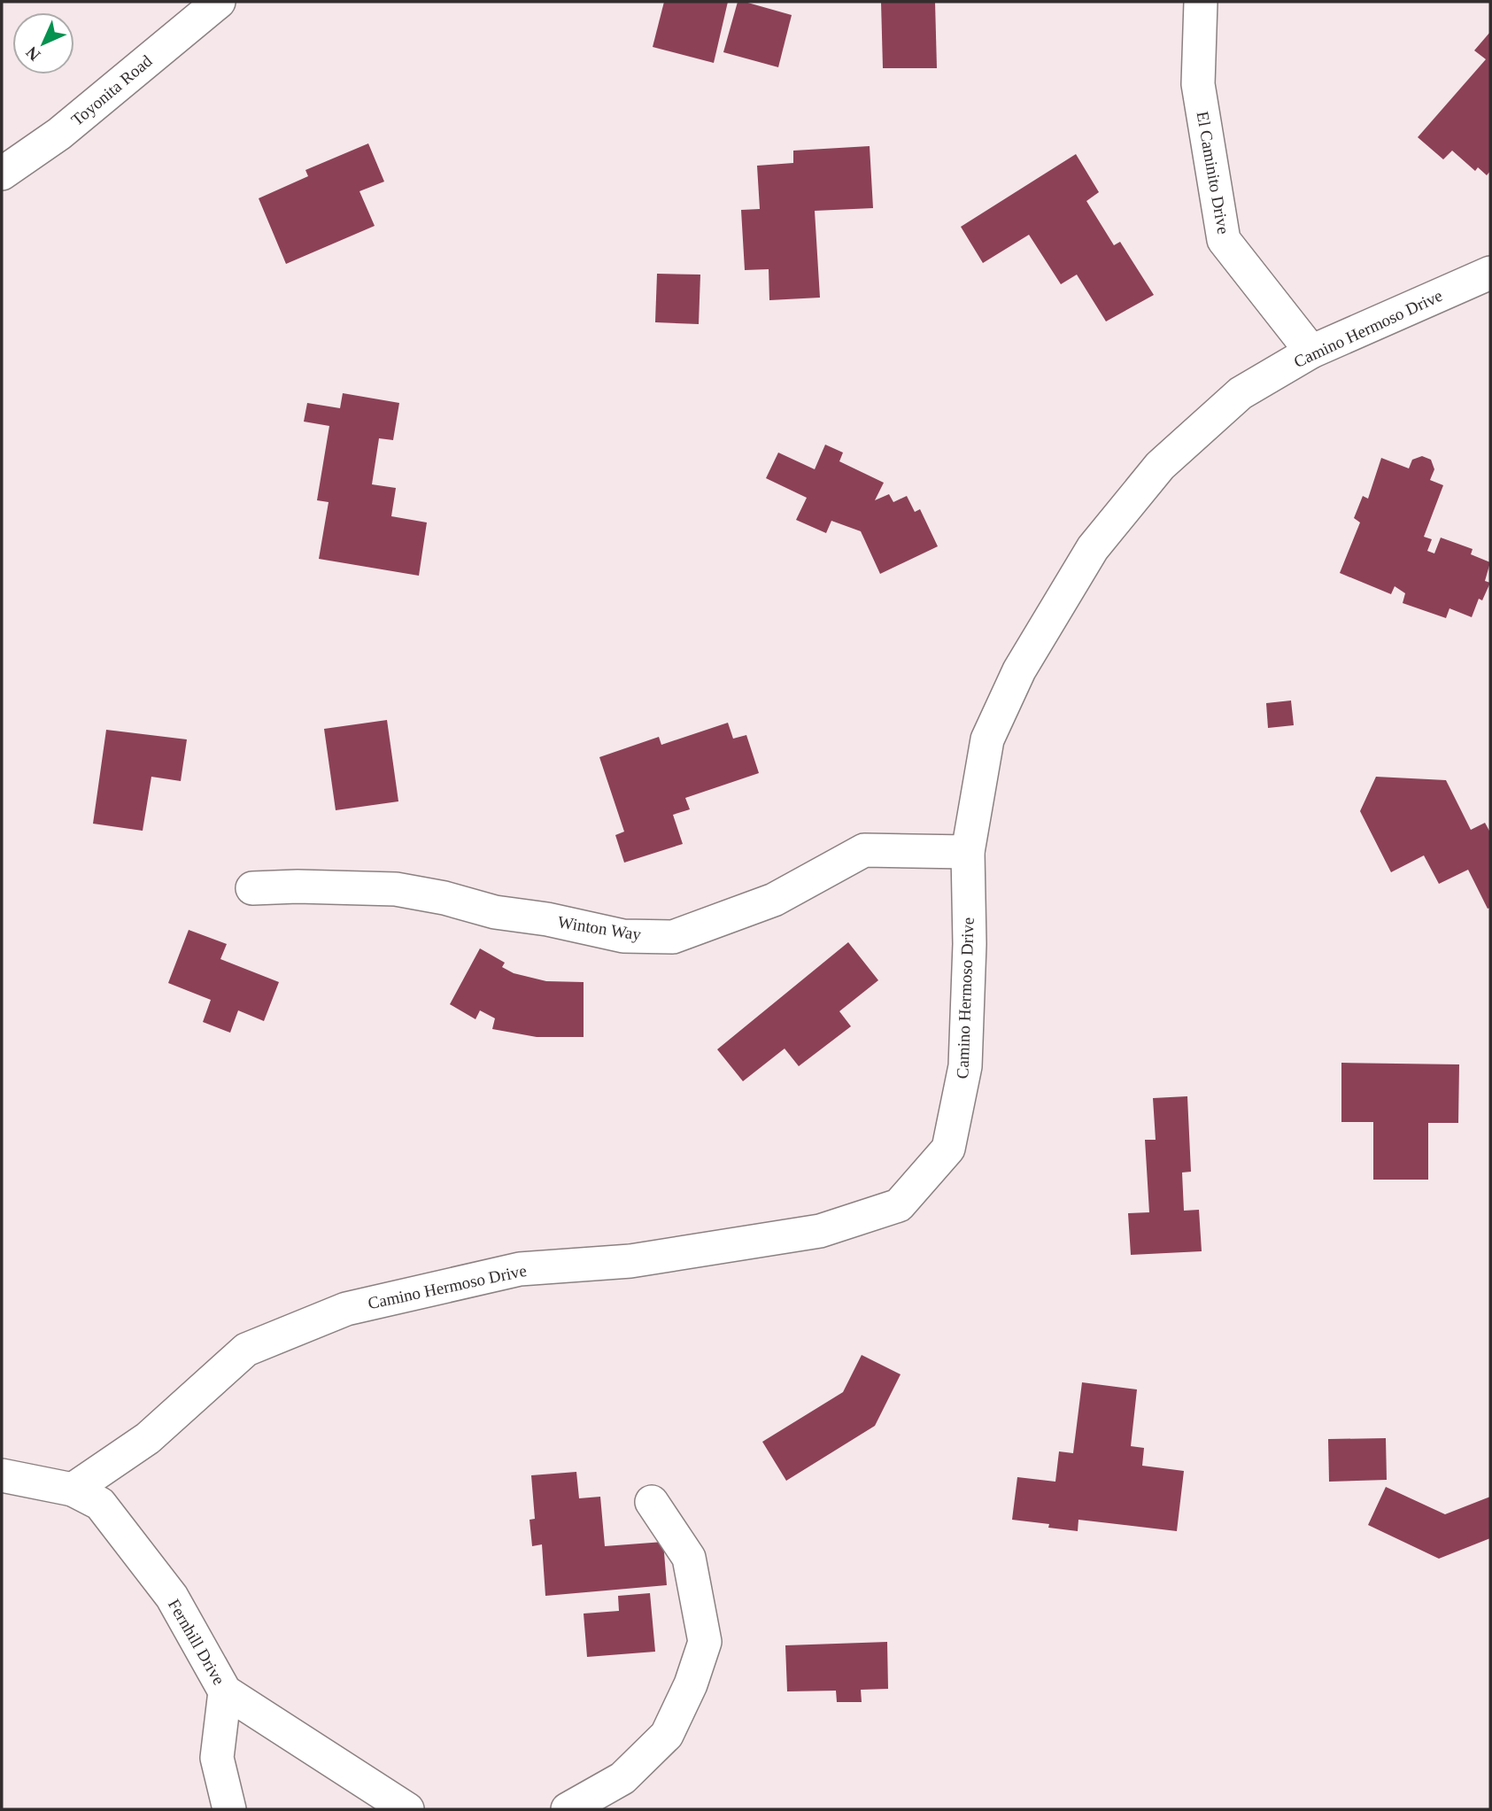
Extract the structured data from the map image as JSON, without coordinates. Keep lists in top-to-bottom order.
{
  "streets": {
    "street": [
      "Toyonita Road",
      "El Caminito Drive",
      "Camino Hermoso Drive",
      "Winton Way",
      "Fernhill Drive"
    ]
  },
  "crossings": [
    ["El Caminito Drive", "Camino Hermoso Drive"],
    ["Camino Hermoso Drive", "Winton Way"],
    ["Camino Hermoso Drive", "Fernhill Drive"]
  ],
  "north": "bottom left"
}
